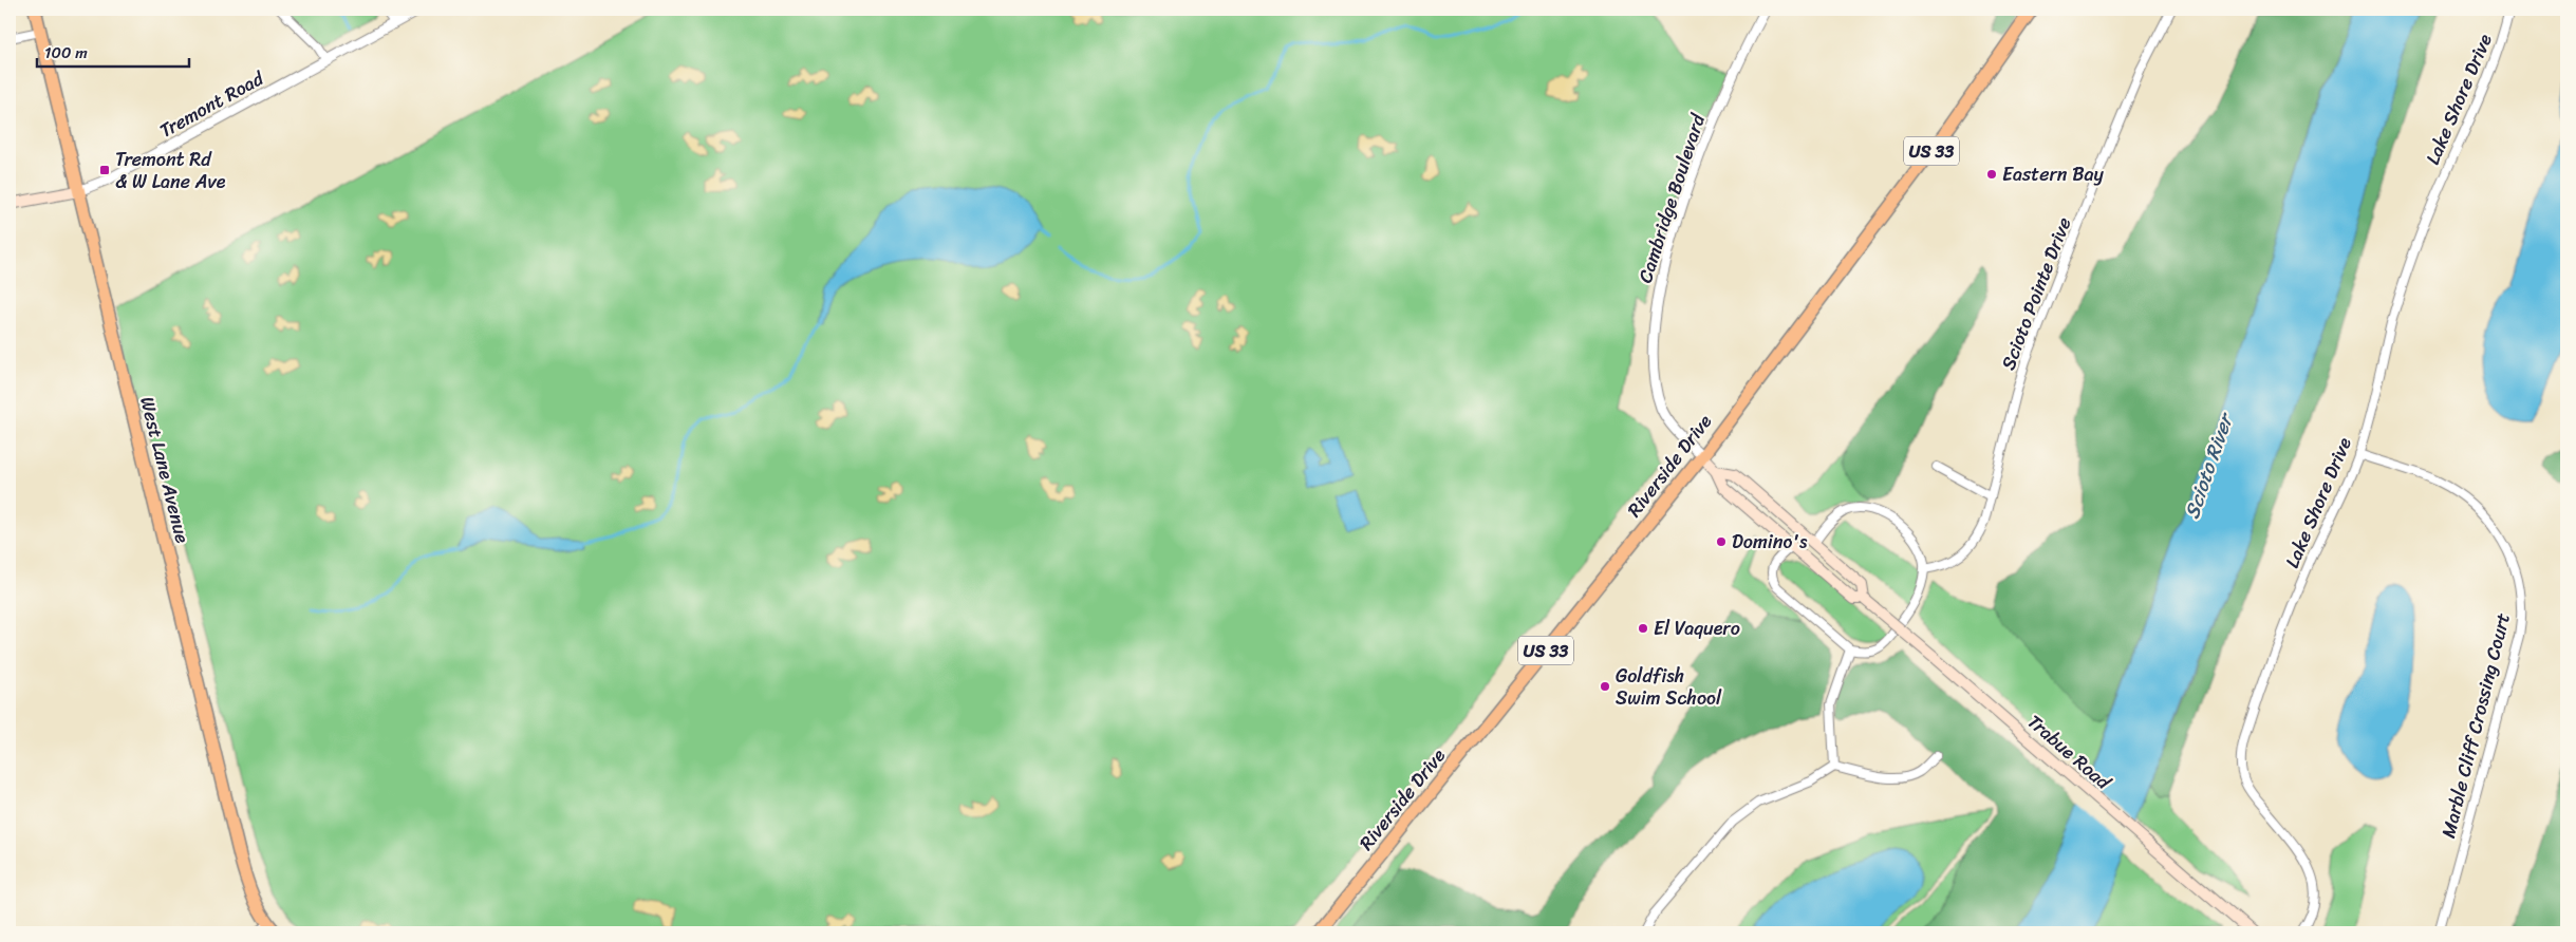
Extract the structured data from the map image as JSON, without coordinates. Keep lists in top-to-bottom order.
{
  "streets": {
    "main road": [
      "Tremont Road",
      "US 33",
      "Riverside Drive",
      "West Lane Avenue",
      "Trabue Road"
    ],
    "street": [
      "Lake Shore Drive",
      "Cambridge Boulevard",
      "Scioto Pointe Drive",
      "Marble Cliff Crossing Court"
    ]
  },
  "crossings": [
    ["Lake Shore Drive", "Marble Cliff Crossing Court"],
    ["Tremont Road", "West Lane Avenue"],
    ["Cambridge Boulevard", "Riverside Drive"],
    ["Cambridge Boulevard", "Trabue Road"],
    ["Riverside Drive", "Trabue Road"]
  ],
  "water": ["Scioto River"],
  "places": {
    "transit": ["Tremont Rd & W Lane Ave"],
    "other": [
      "Eastern Bay",
      "Domino's",
      "El Vaquero",
      "Goldfish Swim School"
    ]
  },
  "scale_bar": "100 m"
}
